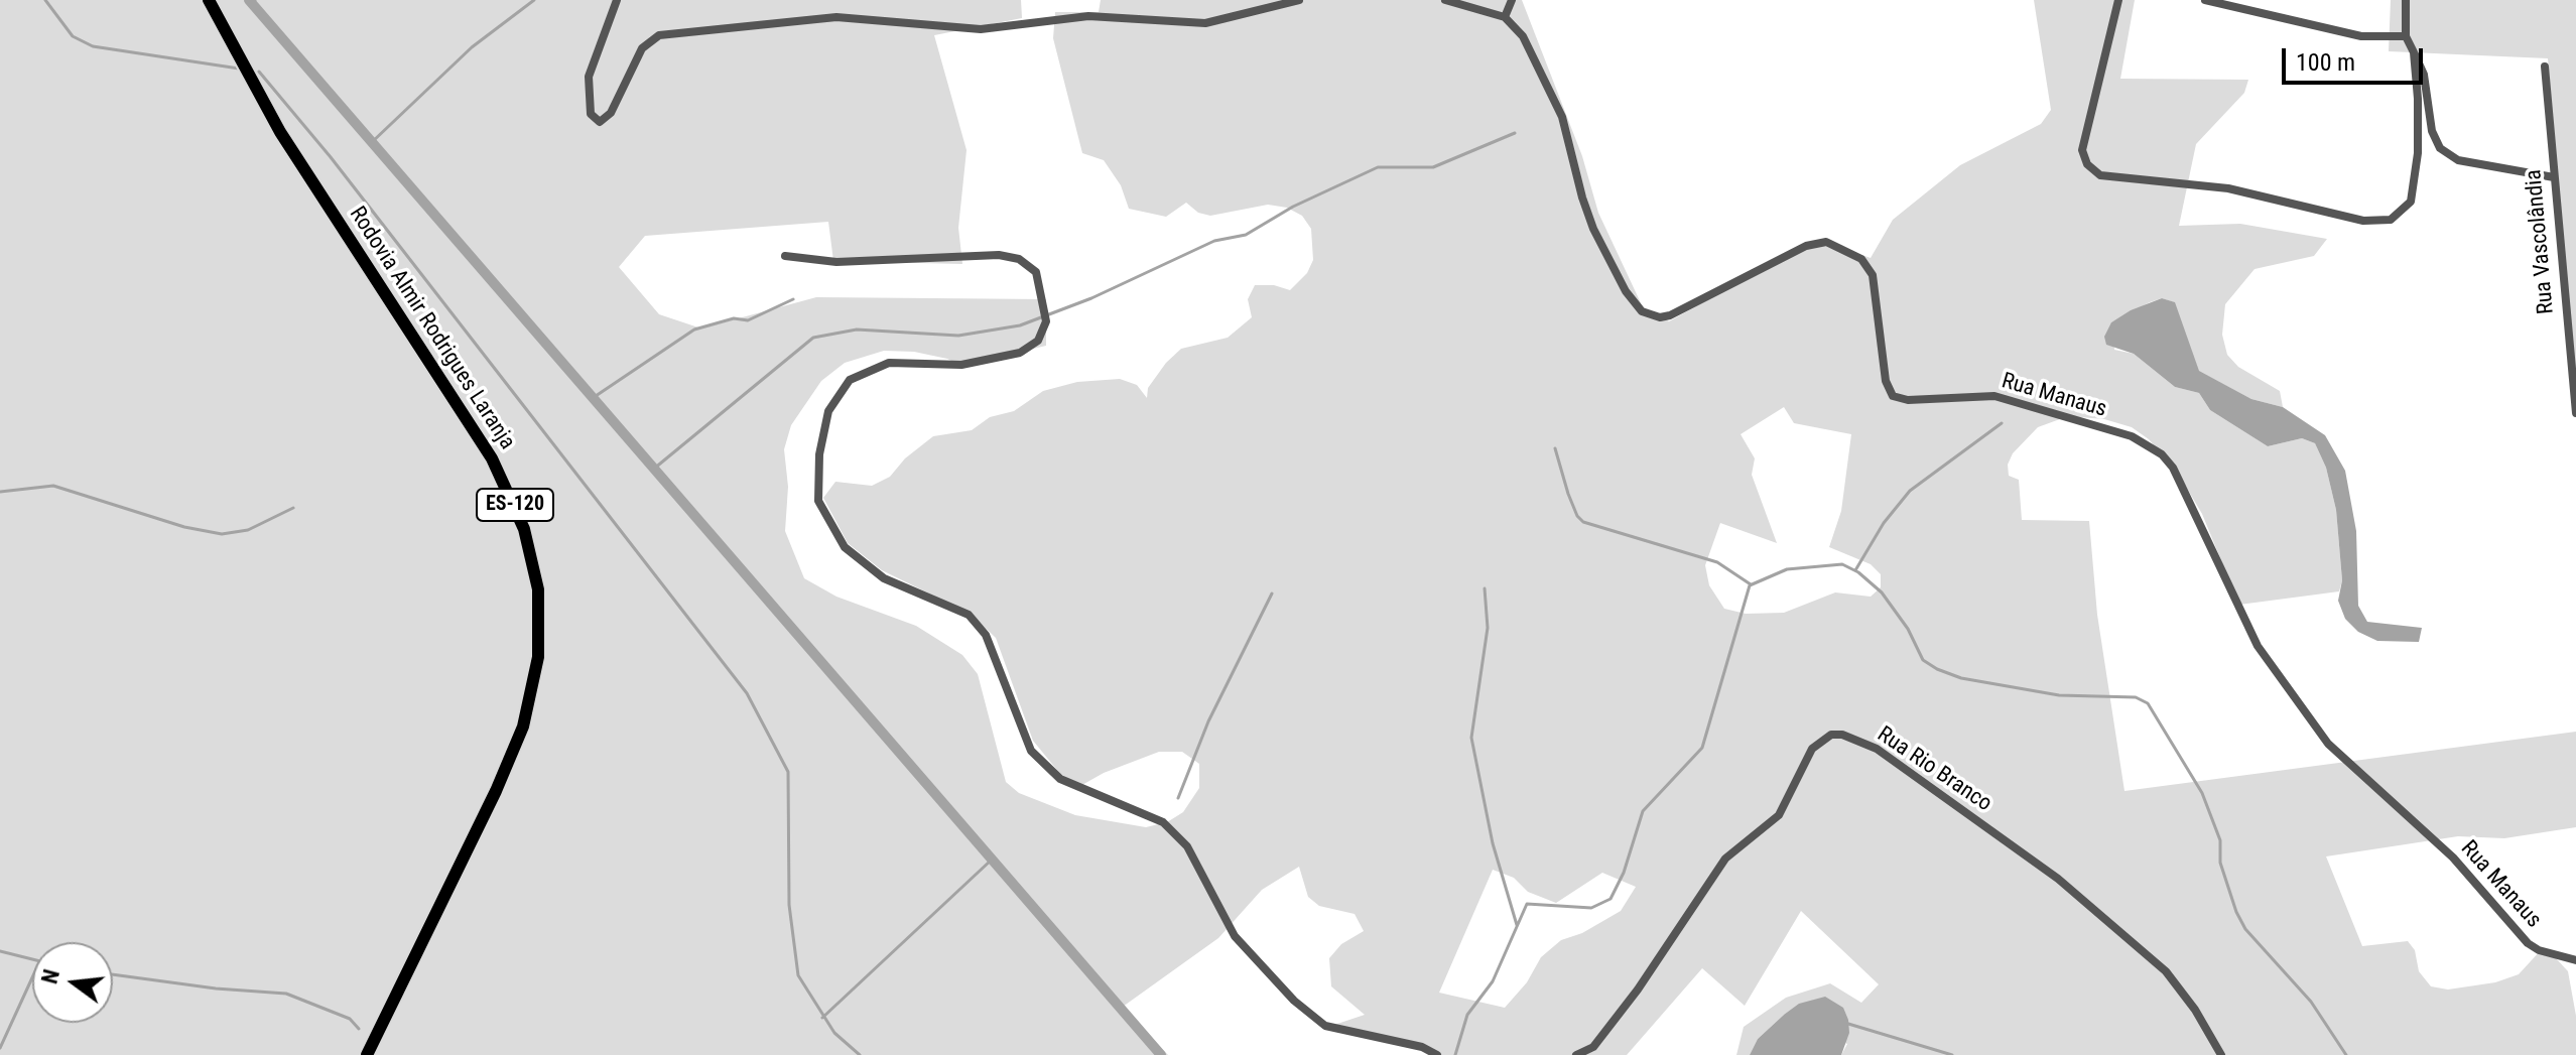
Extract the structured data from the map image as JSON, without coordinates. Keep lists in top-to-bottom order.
{
  "streets": {
    "main road": ["Rodovia Almir Rodrigues Laranja", "ES-120"],
    "street": ["Rua Vascolândia", "Rua Manaus", "Rua Rio Branco"]
  },
  "scale_bar": "100 m",
  "north": "left"
}
